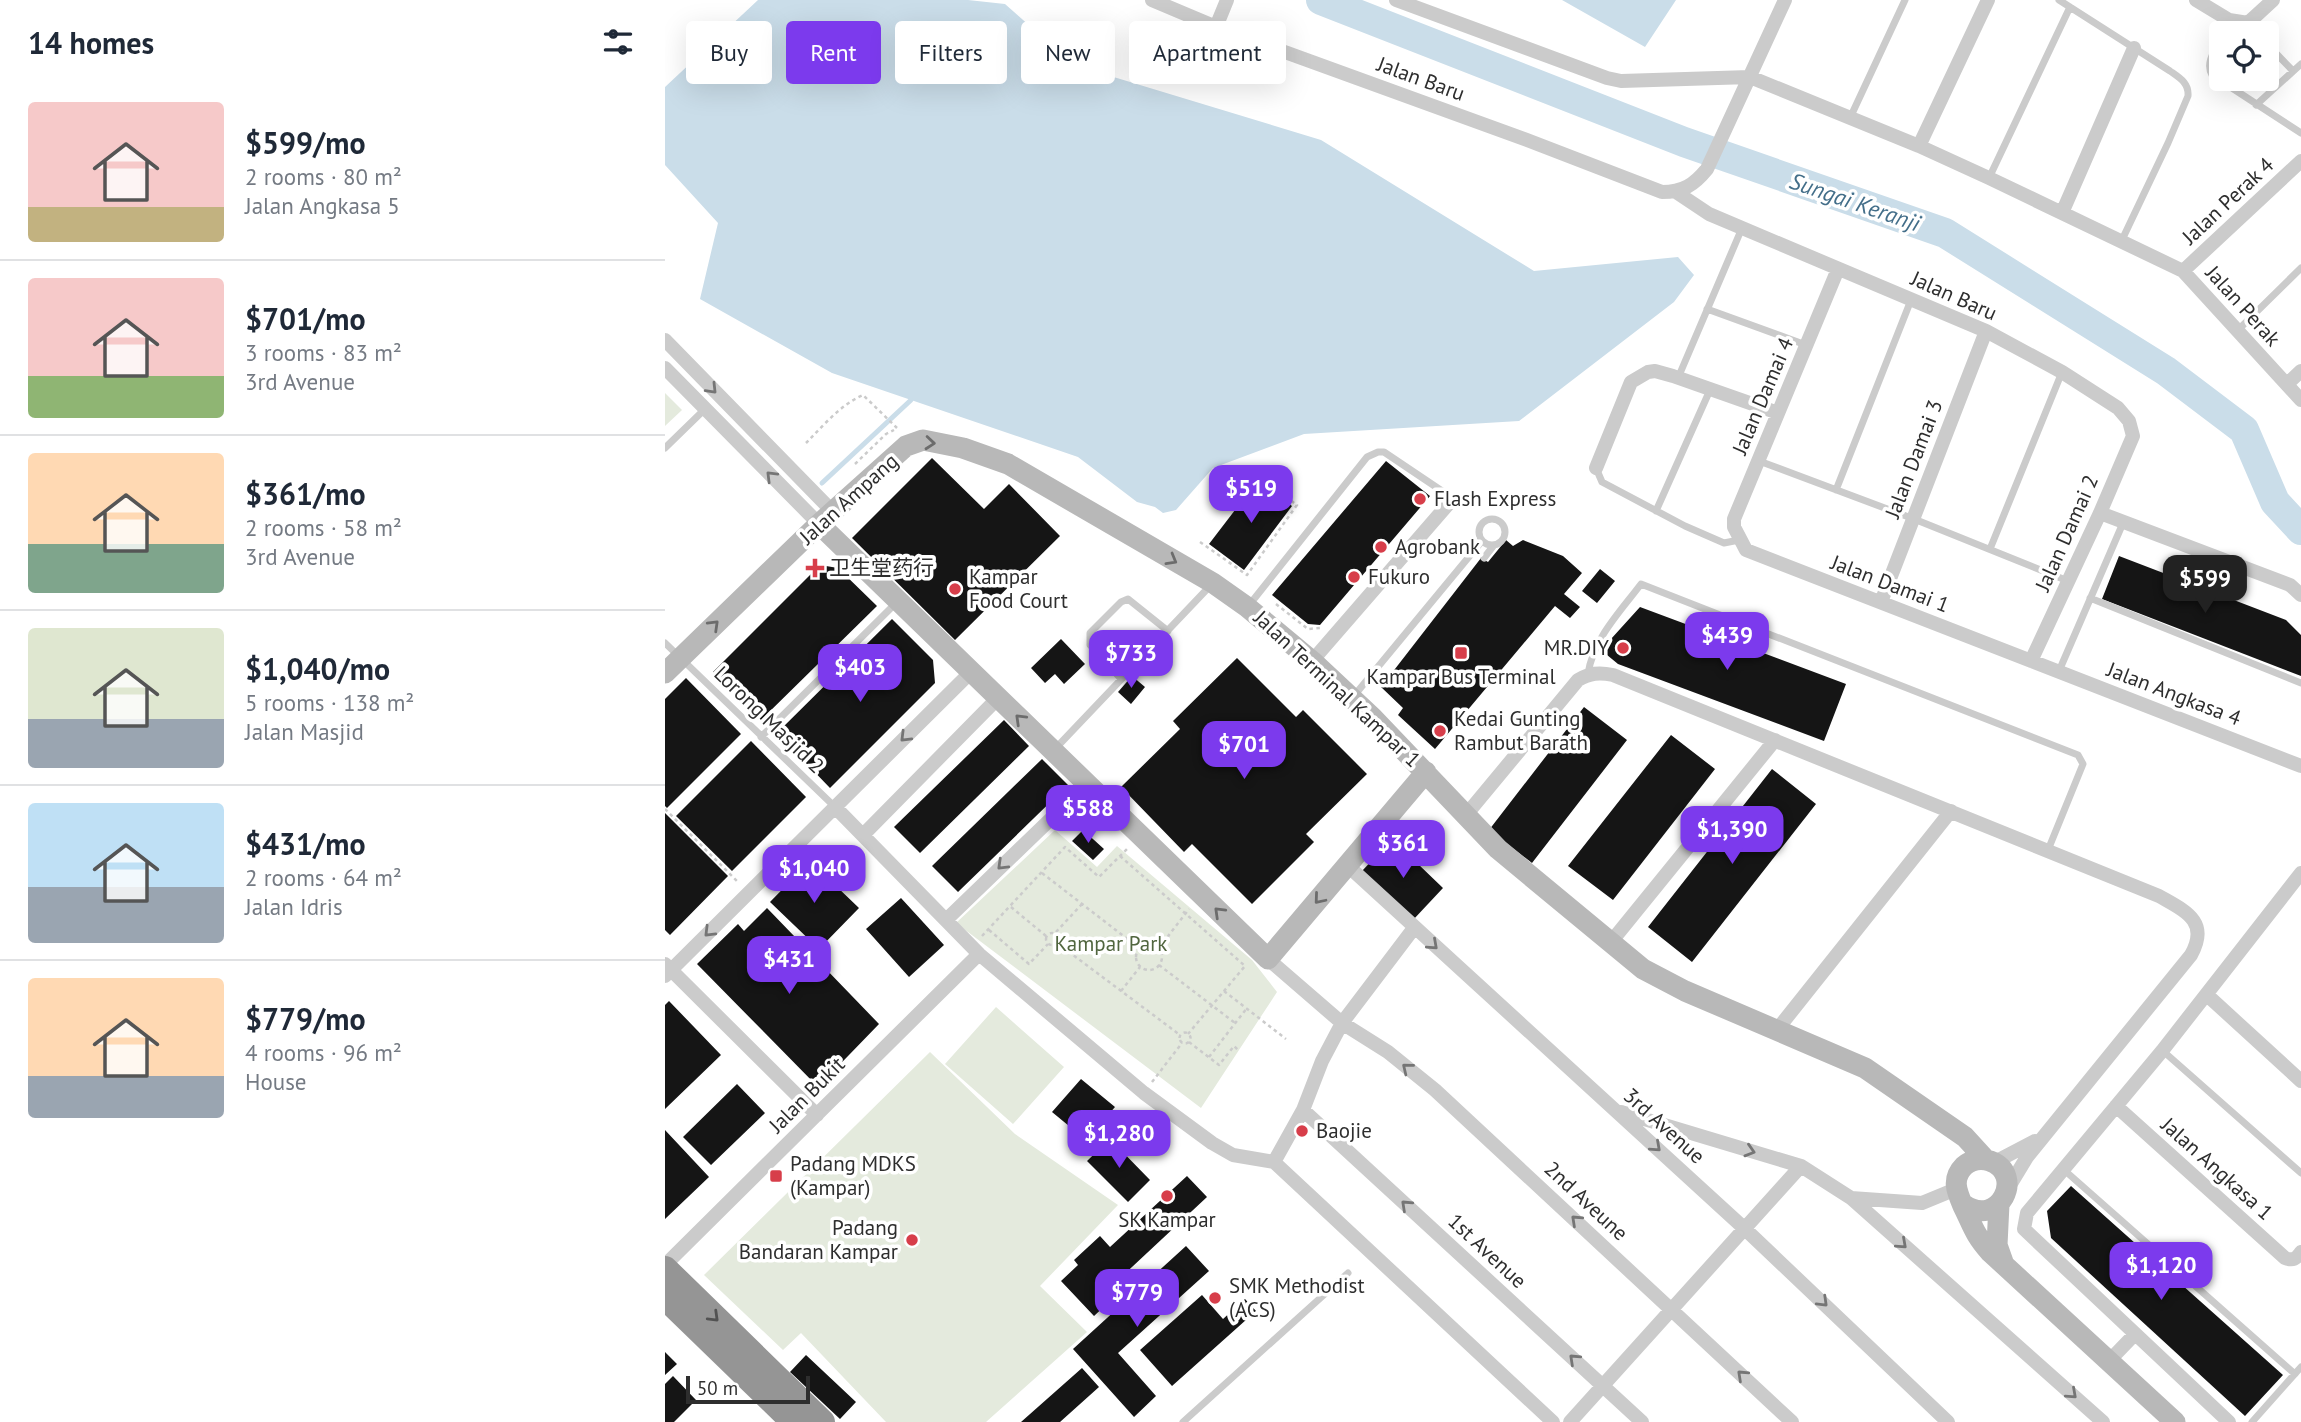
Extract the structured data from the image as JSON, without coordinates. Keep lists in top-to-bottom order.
{
  "streets": {
    "street": [
      "Jalan Baru",
      "Jalan Perak 4",
      "Jalan Perak",
      "Jalan Damai 4",
      "Jalan Damai 3",
      "Jalan Ampang",
      "Jalan Damai 2",
      "Jalan Damai 1",
      "Jalan Terminal Kampar 1",
      "Jalan Angkasa 4",
      "Jalan Bukit",
      "3rd Avenue",
      "Jalan Angkasa 1",
      "2nd Aveune",
      "1st Avenue"
    ],
    "lane": ["Lorong Masjid 2"]
  },
  "crossings": [
    ["Jalan Baru", "Jalan Damai 4"],
    ["Jalan Baru", "Jalan Damai 3"],
    ["Jalan Baru", "Jalan Damai 2"],
    ["Jalan Perak 4", "Jalan Perak"],
    ["Jalan Damai 4", "Jalan Damai 1"],
    ["Jalan Damai 3", "Jalan Damai 1"],
    ["Jalan Ampang", "Jalan Terminal Kampar 1"],
    ["Jalan Ampang", "Lorong Masjid 2"],
    ["Jalan Damai 2", "Jalan Damai 1"],
    ["Jalan Damai 2", "Jalan Angkasa 4"],
    ["Jalan Damai 1", "Jalan Angkasa 4"]
  ],
  "one_way": ["Jalan Ampang", "2nd Aveune"],
  "water": ["Sungai Keranji"],
  "parks": ["Kampar Park"],
  "places": {
    "other": [
      "Flash Express",
      "Agrobank",
      "Fukuro",
      "Kampar Food Court",
      "MR.DIY",
      "Kedai Gunting Rambut Barath",
      "Baojie",
      "SK Kampar",
      "Padang Bandaran Kampar",
      "SMK Methodist (ACS)"
    ],
    "health": ["卫生堂药行"],
    "transit": ["Kampar Bus Terminal", "Padang MDKS (Kampar)"]
  },
  "scale_bar": "50 m",
  "page": {
    "heading": "14 homes",
    "chip": [
      "Buy",
      "Rent",
      "Filters",
      "New",
      "Apartment"
    ],
    "list": [
      {
        "name": "$599/mo",
        "note": "2 rooms · 80 m² · Jalan Angkasa 5"
      },
      {
        "name": "$701/mo",
        "note": "3 rooms · 83 m² · 3rd Avenue"
      },
      {
        "name": "$361/mo",
        "note": "2 rooms · 58 m² · 3rd Avenue"
      },
      {
        "name": "$1,040/mo",
        "note": "5 rooms · 138 m² · Jalan Masjid"
      },
      {
        "name": "$431/mo",
        "note": "2 rooms · 64 m² · Jalan Idris"
      },
      {
        "name": "$779/mo",
        "note": "4 rooms · 96 m² · House"
      }
    ],
    "price": [
      "$519",
      "$599",
      "$439",
      "$733",
      "$403",
      "$701",
      "$588",
      "$1,390",
      "$361",
      "$1,040",
      "$431",
      "$1,280",
      "$1,120",
      "$779"
    ],
    "scale": "50 m"
  }
}
